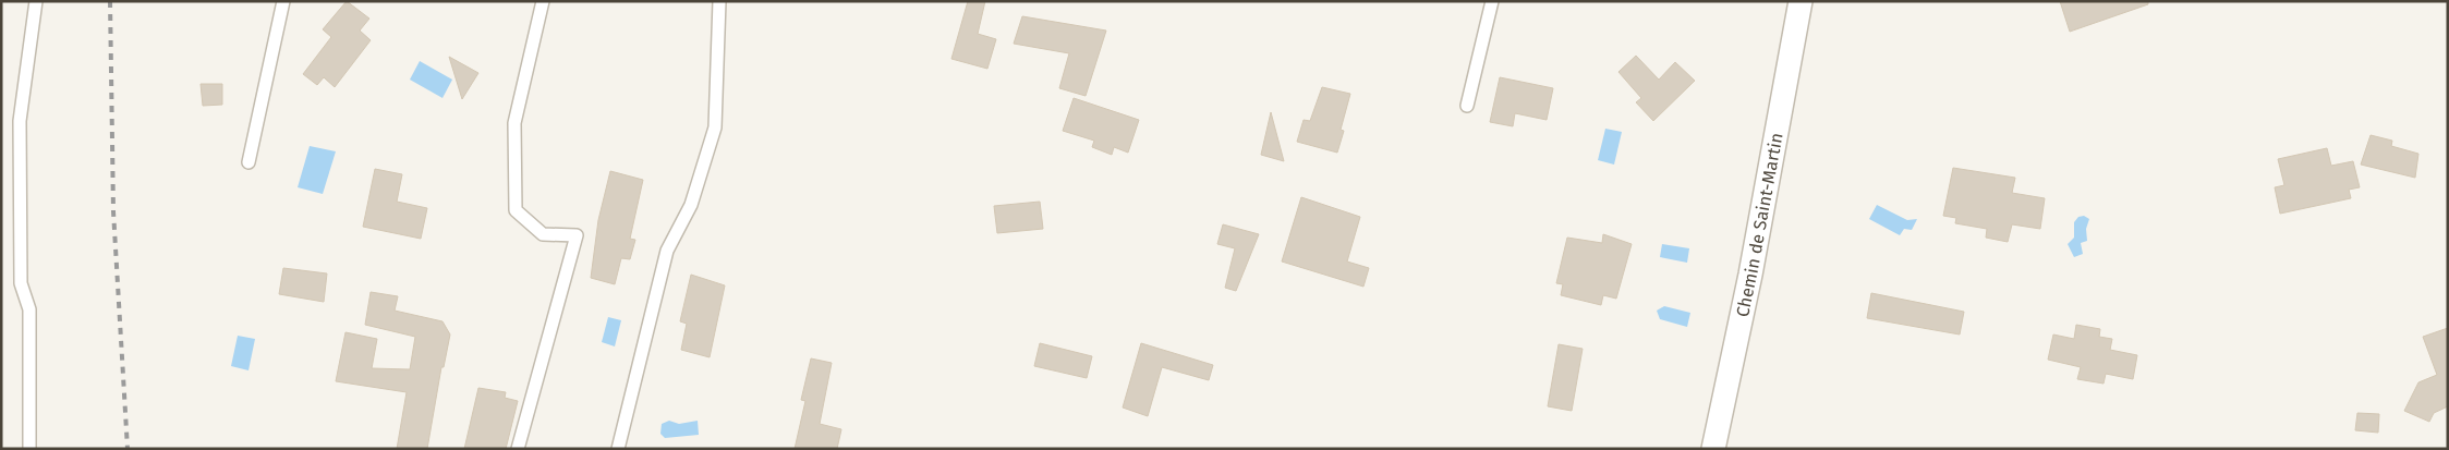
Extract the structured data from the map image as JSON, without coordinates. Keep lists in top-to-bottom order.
{
  "streets": {
    "street": ["Chemin de Saint-Martin"]
  }
}
